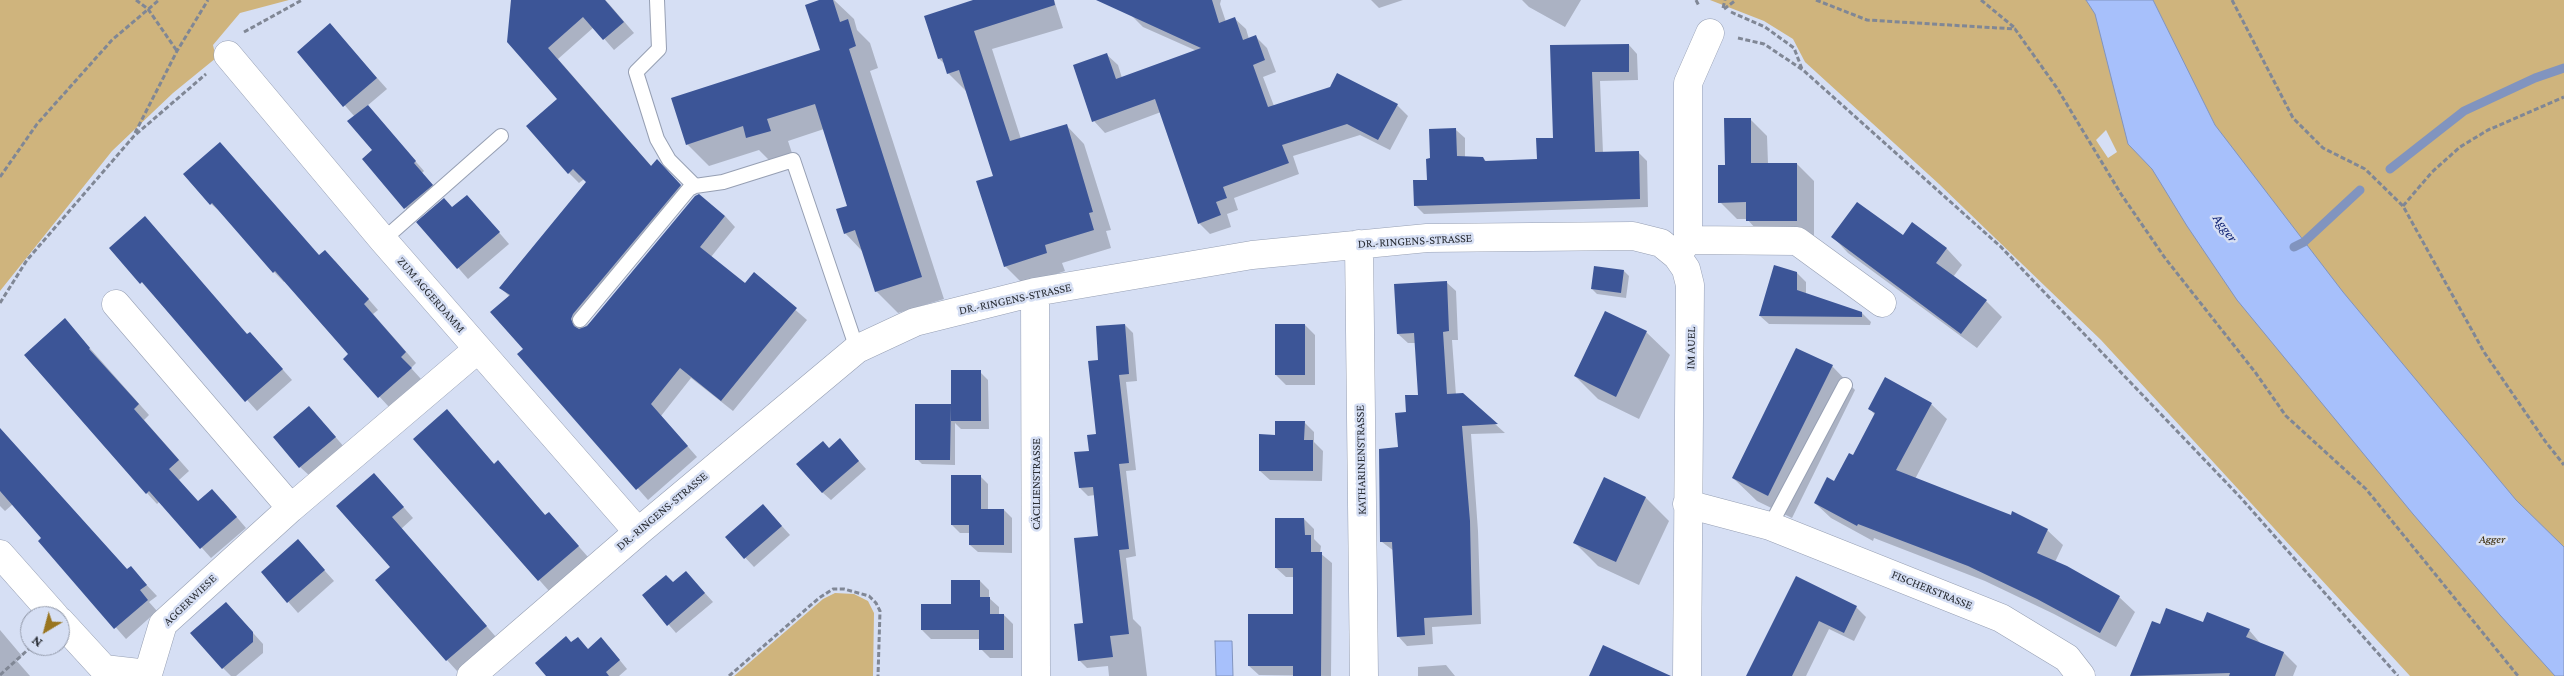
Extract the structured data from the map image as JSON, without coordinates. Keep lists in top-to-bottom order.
{
  "streets": {
    "street": [
      "DR.-RINGENS-STRASSE",
      "ZUM AGGERDAMM",
      "IM AUEL",
      "KATHARINENSTRASSE",
      "CÄCILIENSTRASSE",
      "FISCHERSTRASSE",
      "AGGERWIESE"
    ]
  },
  "crossings": [
    ["DR.-RINGENS-STRASSE", "ZUM AGGERDAMM"],
    ["DR.-RINGENS-STRASSE", "IM AUEL"],
    ["DR.-RINGENS-STRASSE", "KATHARINENSTRASSE"],
    ["DR.-RINGENS-STRASSE", "CÄCILIENSTRASSE"],
    ["ZUM AGGERDAMM", "AGGERWIESE"],
    ["IM AUEL", "FISCHERSTRASSE"]
  ],
  "water": ["Agger"],
  "parks": ["Agger"],
  "north": "bottom left"
}
